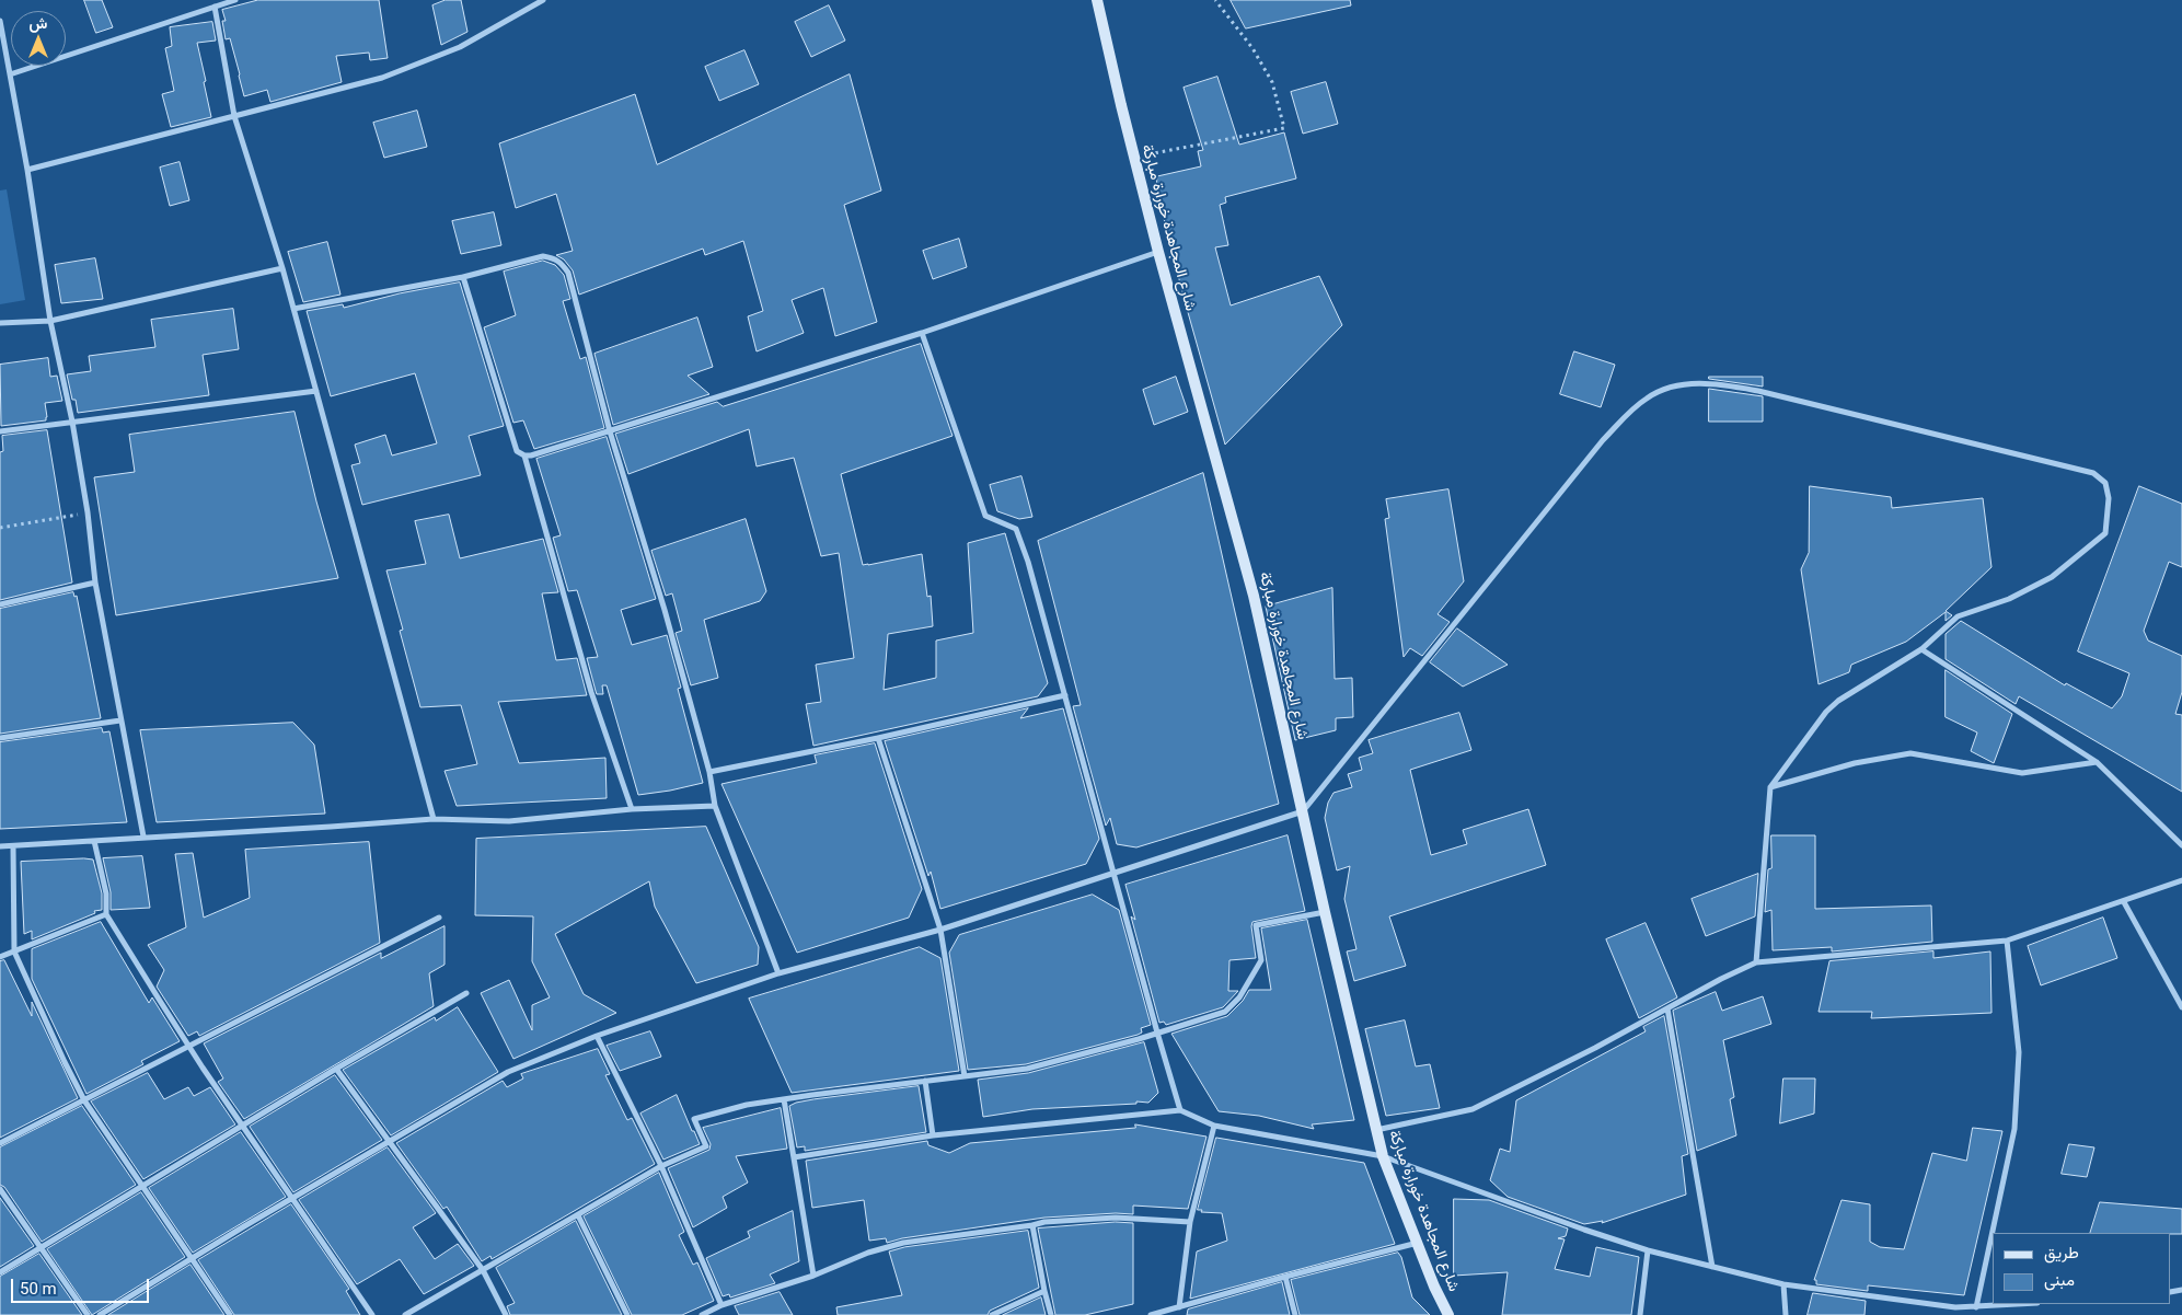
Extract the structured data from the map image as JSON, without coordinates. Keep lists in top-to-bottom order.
{
  "streets": {
    "street": ["شارع المجاهدة خورارة مباركة"]
  },
  "legend": ["طريق", "مبنى"],
  "scale_bar": "50 m",
  "north": "top"
}
